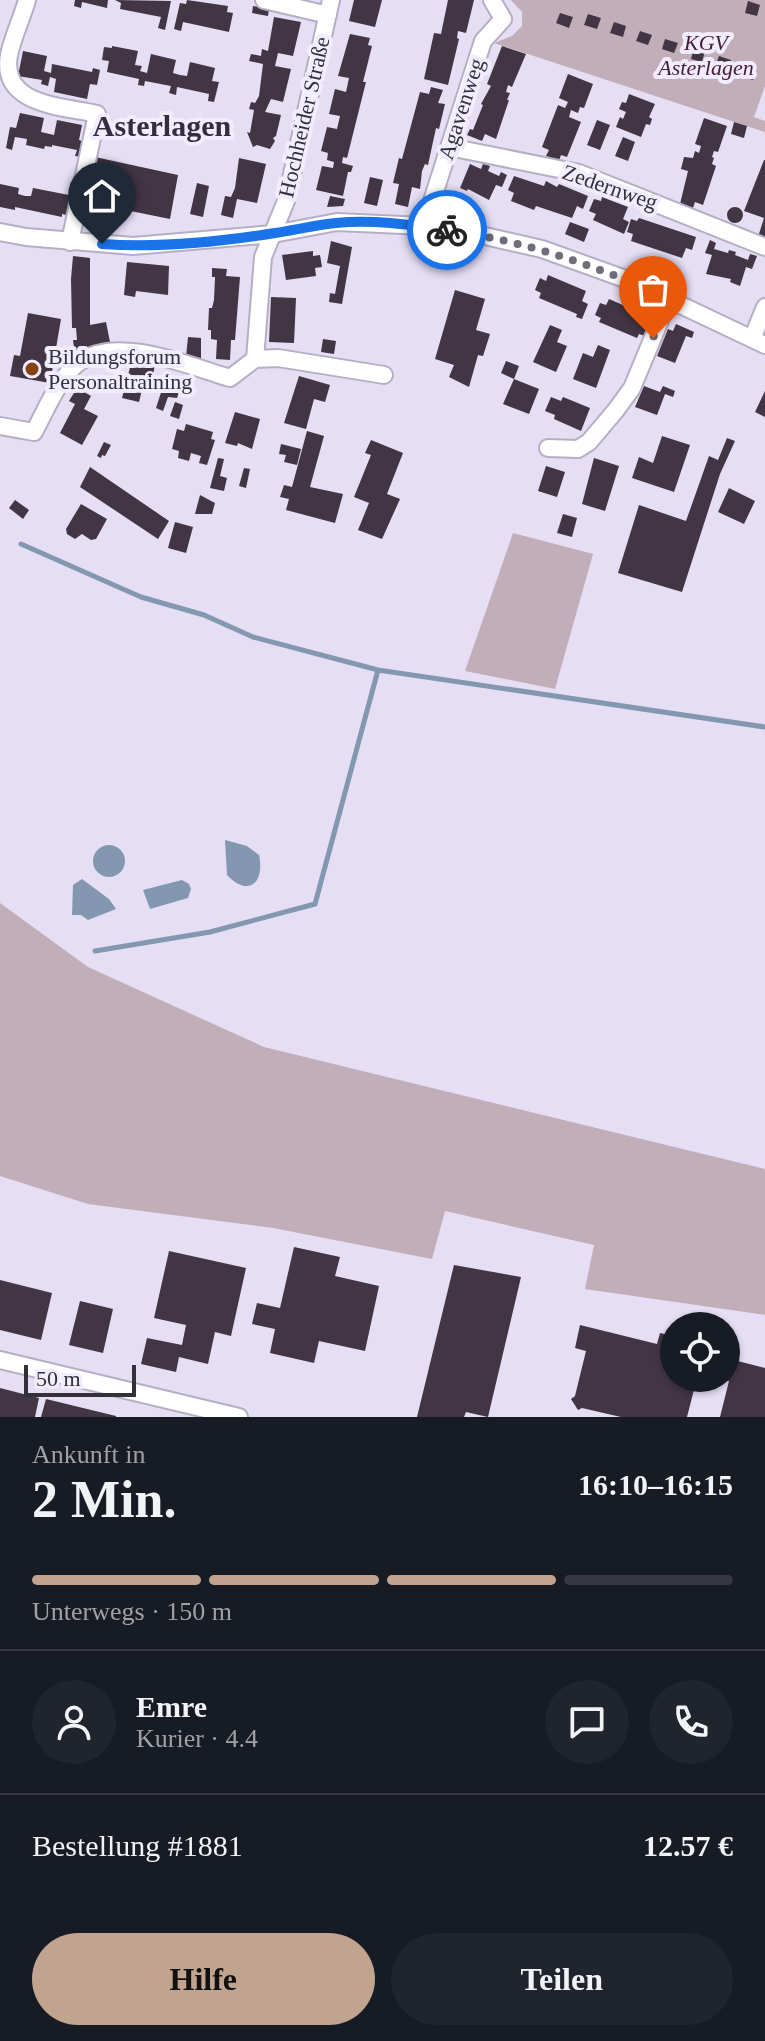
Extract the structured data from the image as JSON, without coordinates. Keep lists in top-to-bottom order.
{
  "streets": {
    "street": ["Agavenweg", "Hochheider Straße", "Zedernweg"]
  },
  "crossings": [
    ["Agavenweg", "Zedernweg"]
  ],
  "districts": ["Asterlagen"],
  "parks": ["KGV Asterlagen"],
  "places": ["Bildungsforum Personaltraining"],
  "scale_bar": "50 m",
  "page": {
    "scale": "50 m",
    "heading": ["2 Min.", "Ankunft in", "16:10–16:15"],
    "panel": [
      "Emre",
      "Kurier · 4.4",
      "Bestellung #1881",
      "12.57 €"
    ],
    "bar": "Unterwegs · 150 m",
    "buttons": ["Hilfe", "Teilen"]
  }
}
